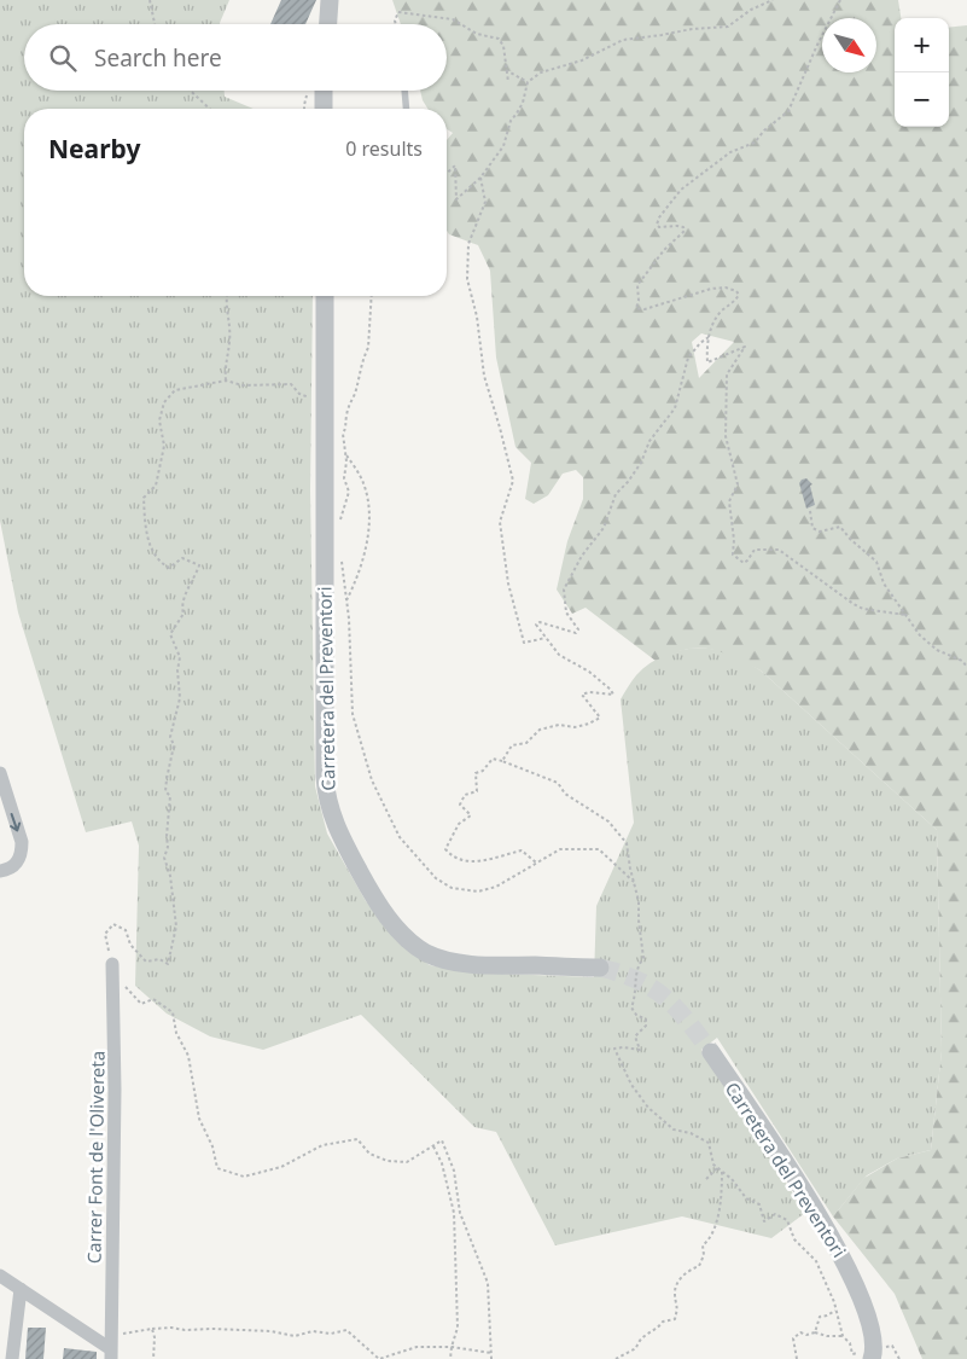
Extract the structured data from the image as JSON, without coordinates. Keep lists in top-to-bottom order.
{
  "streets": {
    "street": ["Carretera del Preventori", "Carrer Font de l'Olivereta"]
  },
  "north": "bottom right",
  "page": {
    "map_buttons": ["+", "−"],
    "search": "Search here",
    "heading": ["Nearby", "0 results"]
  }
}
